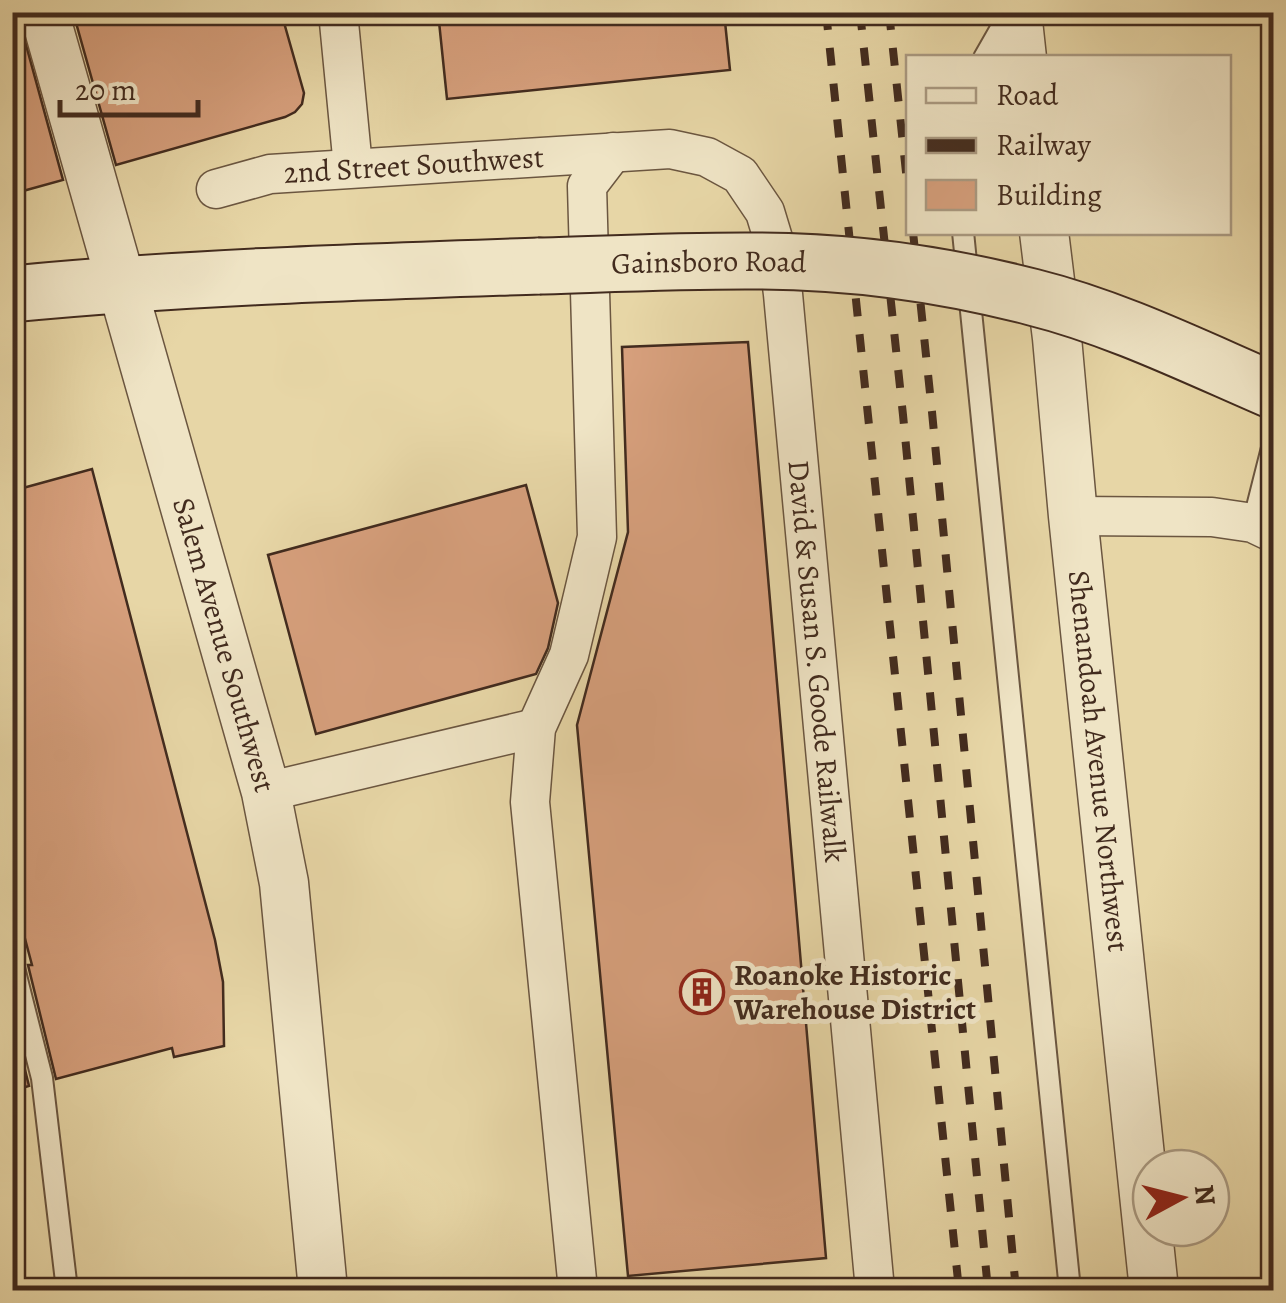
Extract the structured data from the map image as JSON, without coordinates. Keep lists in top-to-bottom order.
{
  "streets": {
    "main road": ["Gainsboro Road"],
    "street": [
      "2nd Street Southwest",
      "Salem Avenue Southwest",
      "David & Susan S. Goode Railwalk",
      "Shenandoah Avenue Northwest"
    ]
  },
  "crossings": [
    ["2nd Street Southwest", "David & Susan S. Goode Railwalk"],
    ["Gainsboro Road", "Salem Avenue Southwest"]
  ],
  "places": {
    "building": ["Roanoke Historic Warehouse District"]
  },
  "legend": ["Road", "Railway", "Building"],
  "scale_bar": "20 m",
  "north": "right"
}
